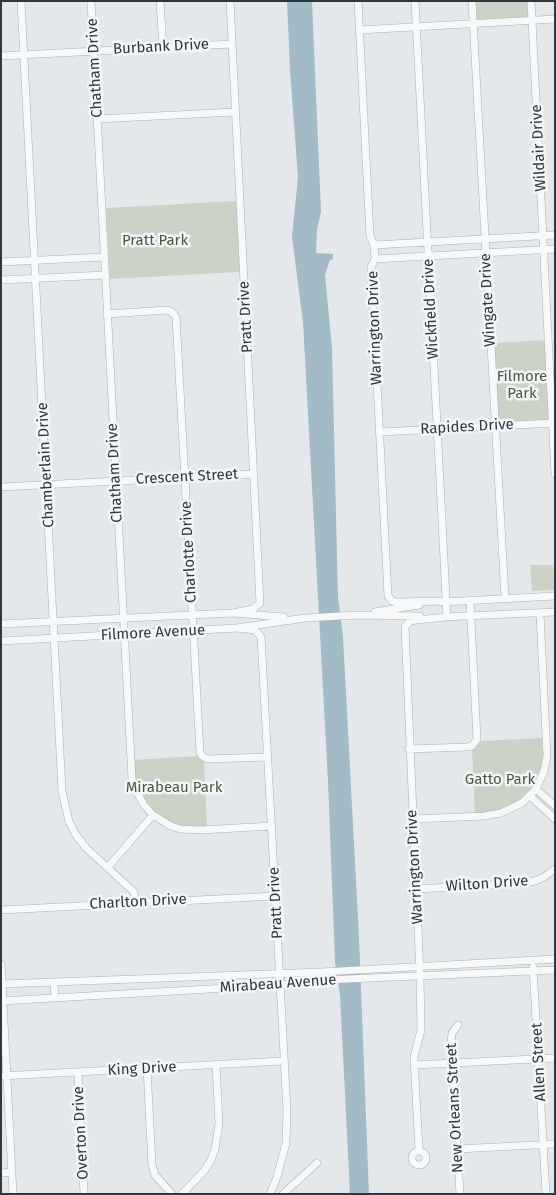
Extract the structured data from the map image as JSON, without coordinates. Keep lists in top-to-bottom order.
{
  "streets": {
    "street": [
      "Burbank Drive",
      "Chatham Drive",
      "Wildair Drive",
      "Wingate Drive",
      "Wickfield Drive",
      "Pratt Drive",
      "Warrington Drive",
      "Rapides Drive",
      "Chamberlain Drive",
      "Crescent Street",
      "Charlotte Drive",
      "Filmore Avenue",
      "Wilton Drive",
      "Charlton Drive",
      "Mirabeau Avenue",
      "Allen Street",
      "King Drive",
      "New Orleans Street",
      "Overton Drive"
    ]
  },
  "crossings": [
    ["Burbank Drive", "Chatham Drive"],
    ["Burbank Drive", "Pratt Drive"],
    ["Burbank Drive", "Chamberlain Drive"],
    ["Chatham Drive", "Pratt Drive"],
    ["Chatham Drive", "Crescent Street"],
    ["Chatham Drive", "Charlotte Drive"],
    ["Chatham Drive", "Filmore Avenue"],
    ["Wildair Drive", "Rapides Drive"],
    ["Wingate Drive", "Rapides Drive"],
    ["Wingate Drive", "Filmore Avenue"],
    ["Wickfield Drive", "Warrington Drive"],
    ["Wickfield Drive", "Rapides Drive"],
    ["Wickfield Drive", "Filmore Avenue"],
    ["Pratt Drive", "Crescent Street"],
    ["Pratt Drive", "Charlotte Drive"],
    ["Pratt Drive", "Filmore Avenue"],
    ["Pratt Drive", "Charlton Drive"],
    ["Pratt Drive", "Mirabeau Avenue"],
    ["Pratt Drive", "King Drive"],
    ["Warrington Drive", "Rapides Drive"],
    ["Warrington Drive", "Filmore Avenue"],
    ["Warrington Drive", "Wilton Drive"],
    ["Warrington Drive", "Mirabeau Avenue"],
    ["Chamberlain Drive", "Crescent Street"],
    ["Chamberlain Drive", "Filmore Avenue"],
    ["Chamberlain Drive", "Charlton Drive"],
    ["Crescent Street", "Charlotte Drive"],
    ["Charlotte Drive", "Filmore Avenue"],
    ["Mirabeau Avenue", "Allen Street"],
    ["King Drive", "Overton Drive"]
  ],
  "parks": [
    "Pratt Park",
    "Filmore Park",
    "Gatto Park",
    "Mirabeau Park"
  ]
}
